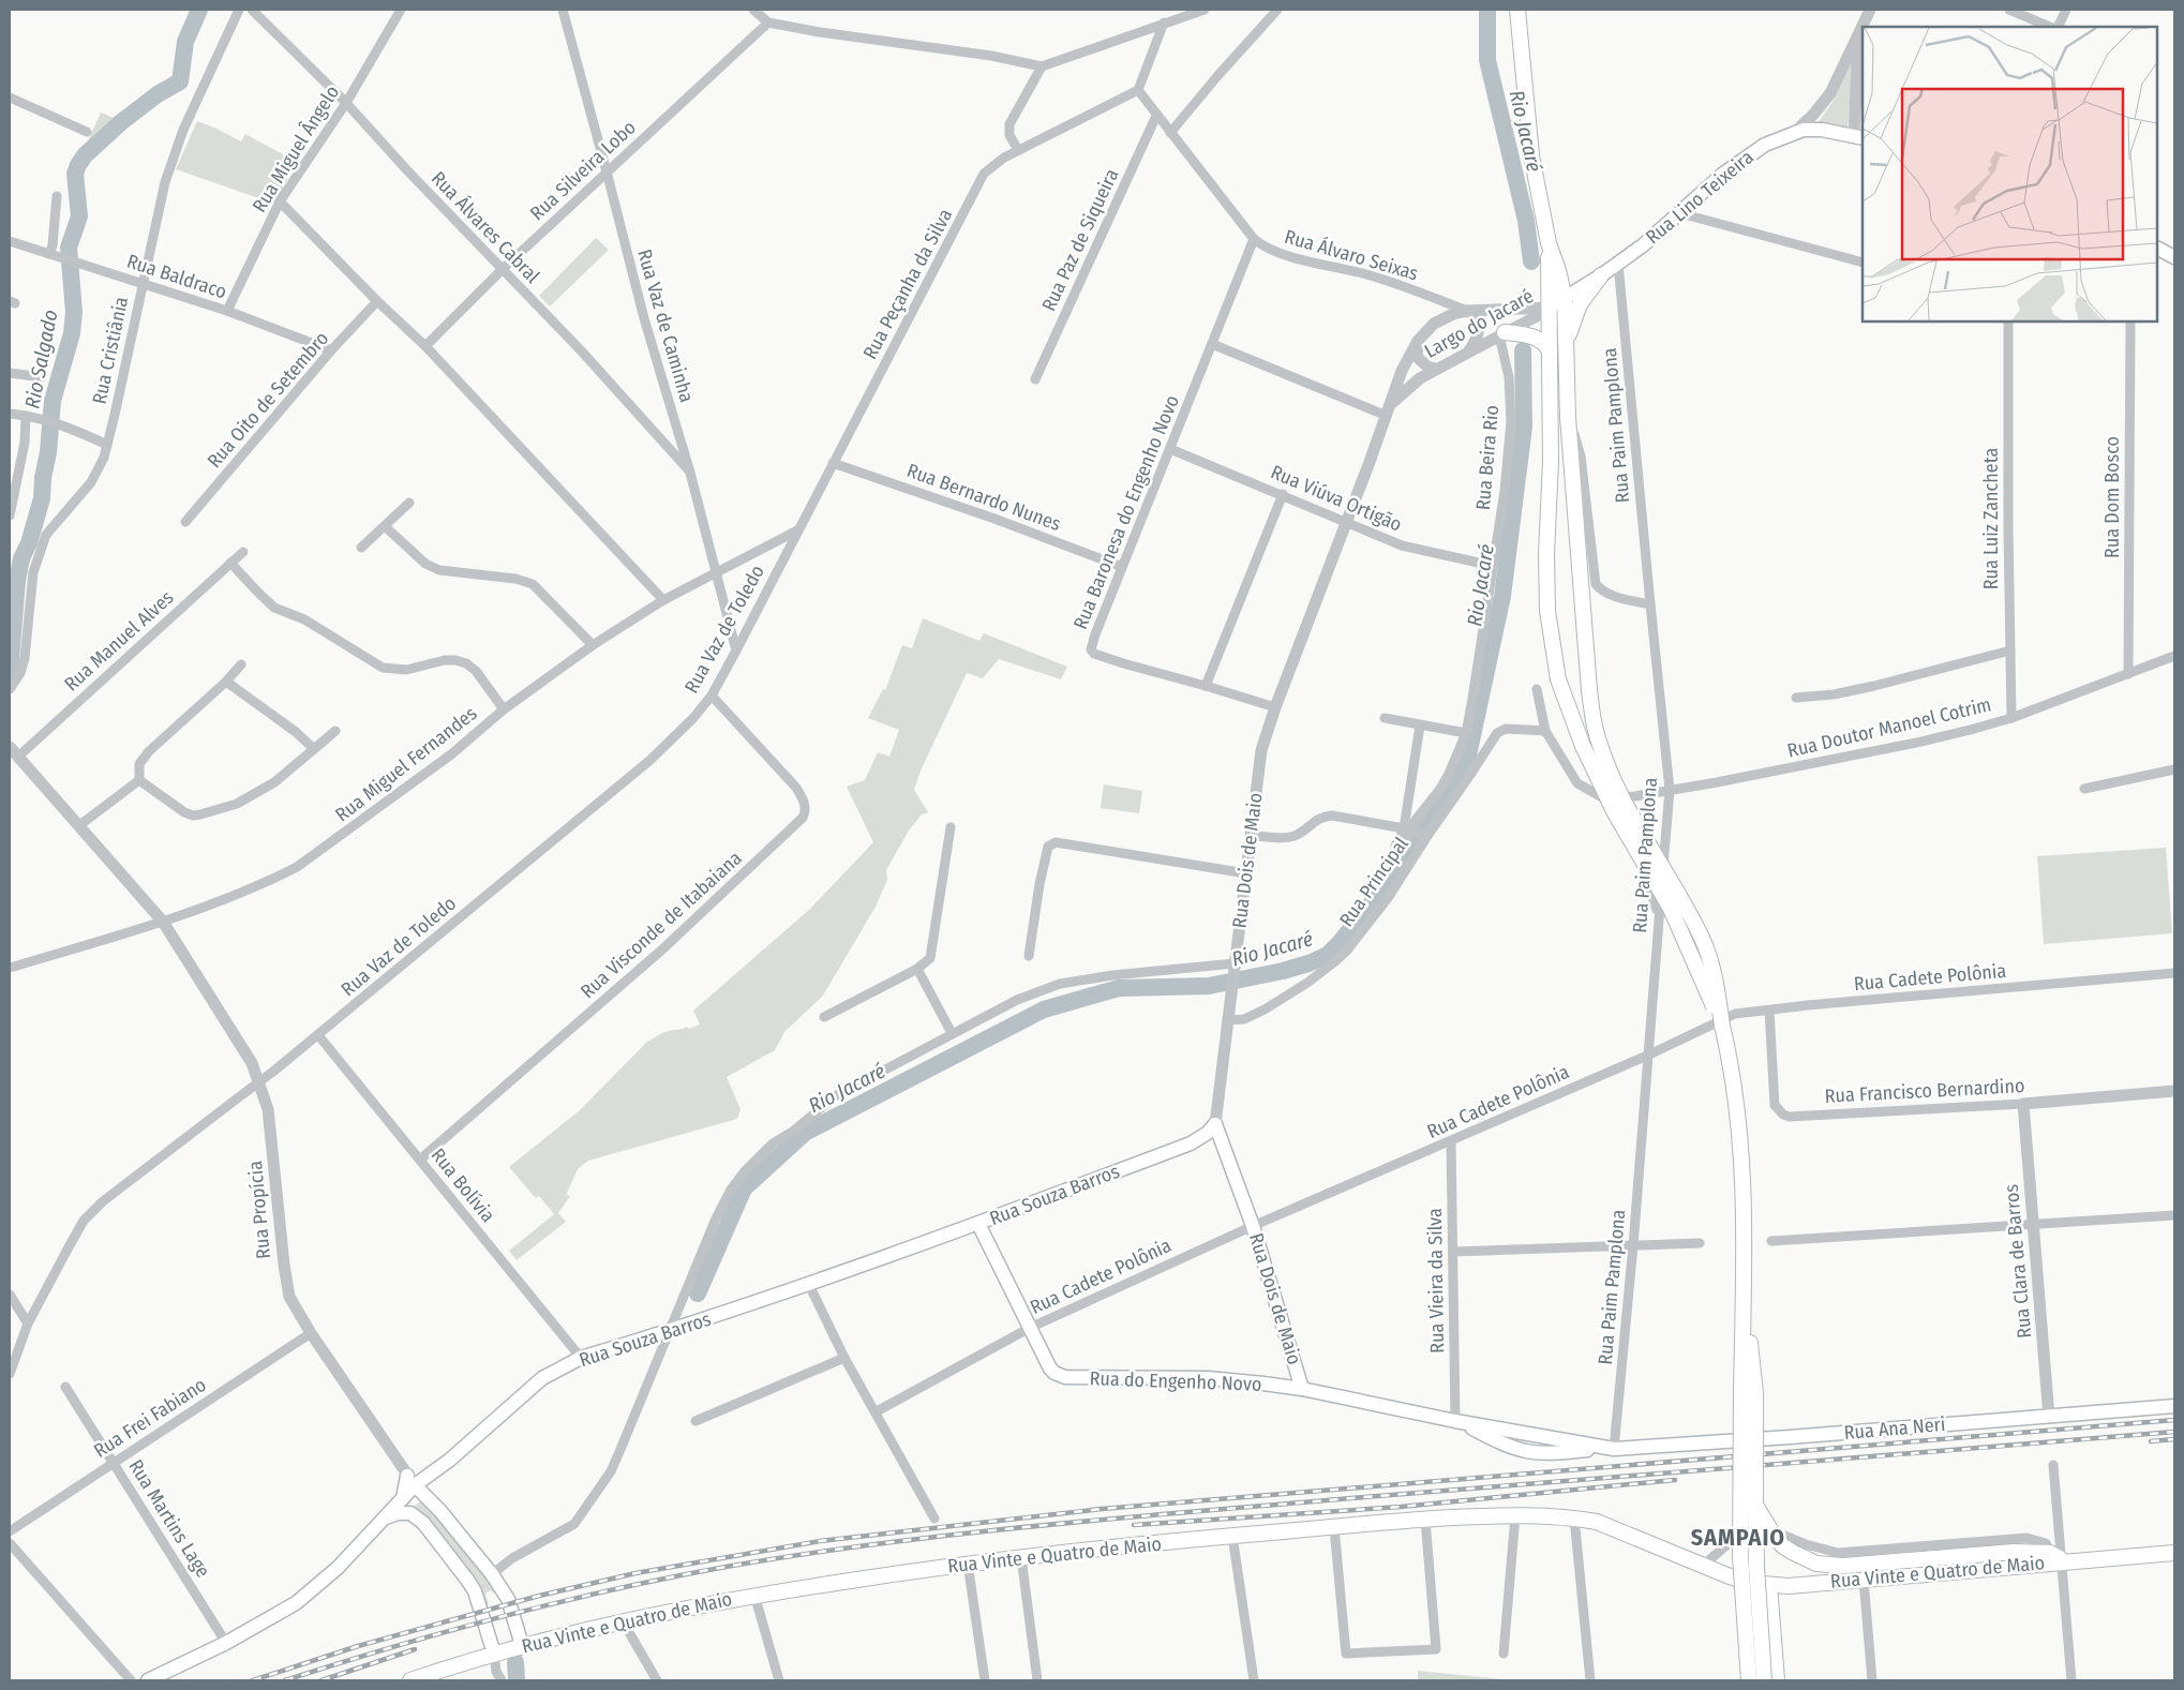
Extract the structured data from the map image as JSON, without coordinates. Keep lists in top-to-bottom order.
{
  "streets": {
    "main road": [
      "Rua Lino Teixeira",
      "Rua Dois de Maio",
      "Rua Souza Barros",
      "Rua do Engenho Novo",
      "Rua Ana Neri",
      "Rua Vinte e Quatro de Maio"
    ],
    "street": [
      "Rua Miguel Ângelo",
      "Rua Silveira Lobo",
      "Rua Álvares Cabral",
      "Rua Paz de Siqueira",
      "Rua Álvaro Seixas",
      "Rua Baldraco",
      "Rua Peçanha da Silva",
      "Largo do Jacaré",
      "Rua Vaz de Caminha",
      "Rua Cristiânia",
      "Rua Oito de Setembro",
      "Rua Paim Pamplona",
      "Rua Beira Rio",
      "Rua Bernardo Nunes",
      "Rua Dom Bosco",
      "Rua Viúva Ortigão",
      "Rua Baronesa do Engenho Novo",
      "Rua Luiz Zancheta",
      "Rua Vaz de Toledo",
      "Rua Manuel Alves",
      "Rua Doutor Manoel Cotrim",
      "Rua Miguel Fernandes",
      "Rua Principal",
      "Rua Visconde de Itabaiana",
      "Rua Cadete Polônia",
      "Rua Francisco Bernardino",
      "Rua Bolívia",
      "Rua Propícia",
      "Rua Clara de Barros",
      "Rua Vieira da Silva",
      "Rua Frei Fabiano",
      "Rua Martins Lage"
    ]
  },
  "crossings": [
    ["Rua Miguel Ângelo", "Rua Álvares Cabral"],
    ["Rua Miguel Ângelo", "Rua Baldraco"],
    ["Rua Silveira Lobo", "Rua Álvares Cabral"],
    ["Rua Silveira Lobo", "Rua Vaz de Caminha"],
    ["Rua Lino Teixeira", "Largo do Jacaré"],
    ["Rua Lino Teixeira", "Rua Paim Pamplona"],
    ["Rua Álvares Cabral", "Rua Vaz de Caminha"],
    ["Rua Paz de Siqueira", "Rua Álvaro Seixas"],
    ["Rua Álvaro Seixas", "Rua Peçanha da Silva"],
    ["Rua Álvaro Seixas", "Largo do Jacaré"],
    ["Rua Álvaro Seixas", "Rua Baronesa do Engenho Novo"],
    ["Rua Baldraco", "Rua Cristiânia"],
    ["Rua Baldraco", "Rua Oito de Setembro"],
    ["Rua Peçanha da Silva", "Rua Bernardo Nunes"],
    ["Rua Peçanha da Silva", "Rua Vaz de Toledo"],
    ["Rua Peçanha da Silva", "Rua Miguel Fernandes"],
    ["Largo do Jacaré", "Rua Beira Rio"],
    ["Largo do Jacaré", "Rua Dois de Maio"],
    ["Rua Vaz de Caminha", "Rua Vaz de Toledo"],
    ["Rua Vaz de Caminha", "Rua Miguel Fernandes"],
    ["Rua Paim Pamplona", "Rua Doutor Manoel Cotrim"],
    ["Rua Paim Pamplona", "Rua Cadete Polônia"],
    ["Rua Paim Pamplona", "Rua do Engenho Novo"],
    ["Rua Paim Pamplona", "Rua Ana Neri"],
    ["Rua Beira Rio", "Rua Viúva Ortigão"],
    ["Rua Bernardo Nunes", "Rua Baronesa do Engenho Novo"],
    ["Rua Dom Bosco", "Rua Doutor Manoel Cotrim"],
    ["Rua Viúva Ortigão", "Rua Baronesa do Engenho Novo"],
    ["Rua Viúva Ortigão", "Rua Dois de Maio"],
    ["Rua Baronesa do Engenho Novo", "Rua Dois de Maio"],
    ["Rua Luiz Zancheta", "Rua Doutor Manoel Cotrim"],
    ["Rua Vaz de Toledo", "Rua Miguel Fernandes"],
    ["Rua Vaz de Toledo", "Rua Visconde de Itabaiana"],
    ["Rua Vaz de Toledo", "Rua Bolívia"],
    ["Rua Manuel Alves", "Rua Propícia"],
    ["Rua Miguel Fernandes", "Rua Propícia"],
    ["Rua Dois de Maio", "Rua Principal"],
    ["Rua Dois de Maio", "Rua Cadete Polônia"],
    ["Rua Dois de Maio", "Rua Souza Barros"],
    ["Rua Dois de Maio", "Rua do Engenho Novo"],
    ["Rua Visconde de Itabaiana", "Rua Bolívia"],
    ["Rua Cadete Polônia", "Rua Francisco Bernardino"],
    ["Rua Cadete Polônia", "Rua Vieira da Silva"],
    ["Rua Cadete Polônia", "Rua do Engenho Novo"],
    ["Rua Francisco Bernardino", "Rua Clara de Barros"],
    ["Rua Bolívia", "Rua Souza Barros"],
    ["Rua Souza Barros", "Rua Propícia"],
    ["Rua Souza Barros", "Rua do Engenho Novo"],
    ["Rua Souza Barros", "Rua Martins Lage"],
    ["Rua Propícia", "Rua Frei Fabiano"],
    ["Rua Clara de Barros", "Rua Ana Neri"],
    ["Rua Vieira da Silva", "Rua do Engenho Novo"],
    ["Rua do Engenho Novo", "Rua Ana Neri"],
    ["Rua Frei Fabiano", "Rua Martins Lage"]
  ],
  "districts": ["SAMPAIO"],
  "water": ["Rio Jacaré", "Rio Salgado"]
}
